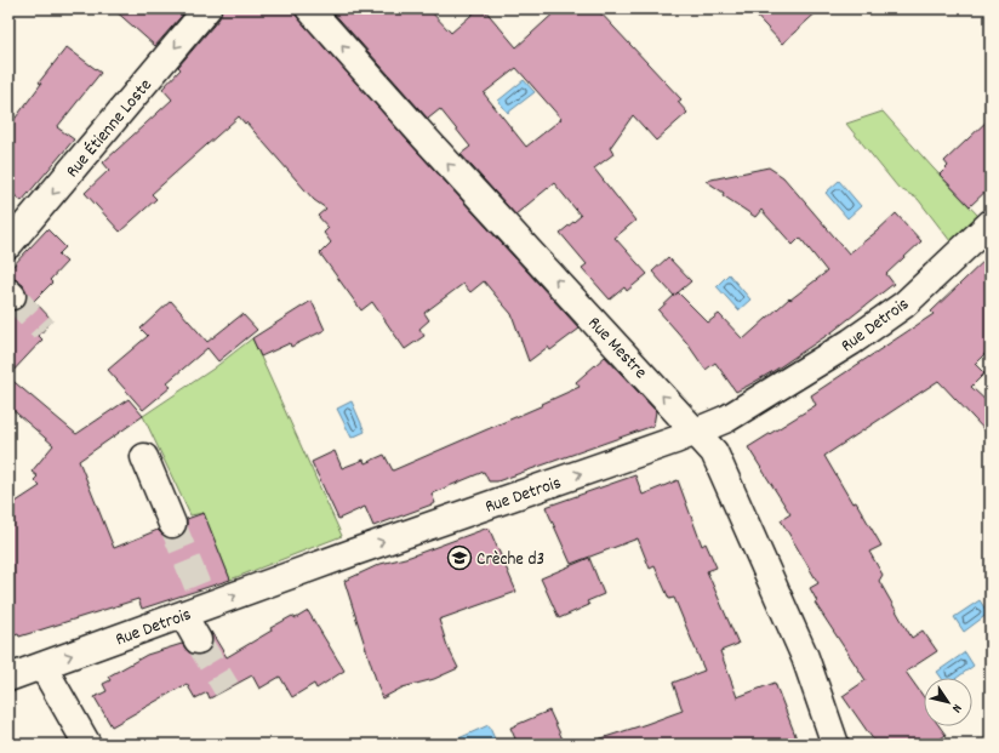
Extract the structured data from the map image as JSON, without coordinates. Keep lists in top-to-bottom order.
{
  "streets": {
    "street": ["Rue Étienne Loste", "Rue Detrois", "Rue Mestre"]
  },
  "crossings": [
    ["Rue Detrois", "Rue Mestre"]
  ],
  "one_way": ["Rue Étienne Loste", "Rue Detrois", "Rue Mestre"],
  "places": {
    "school or university": ["Crèche d3"]
  },
  "north": "bottom right"
}
